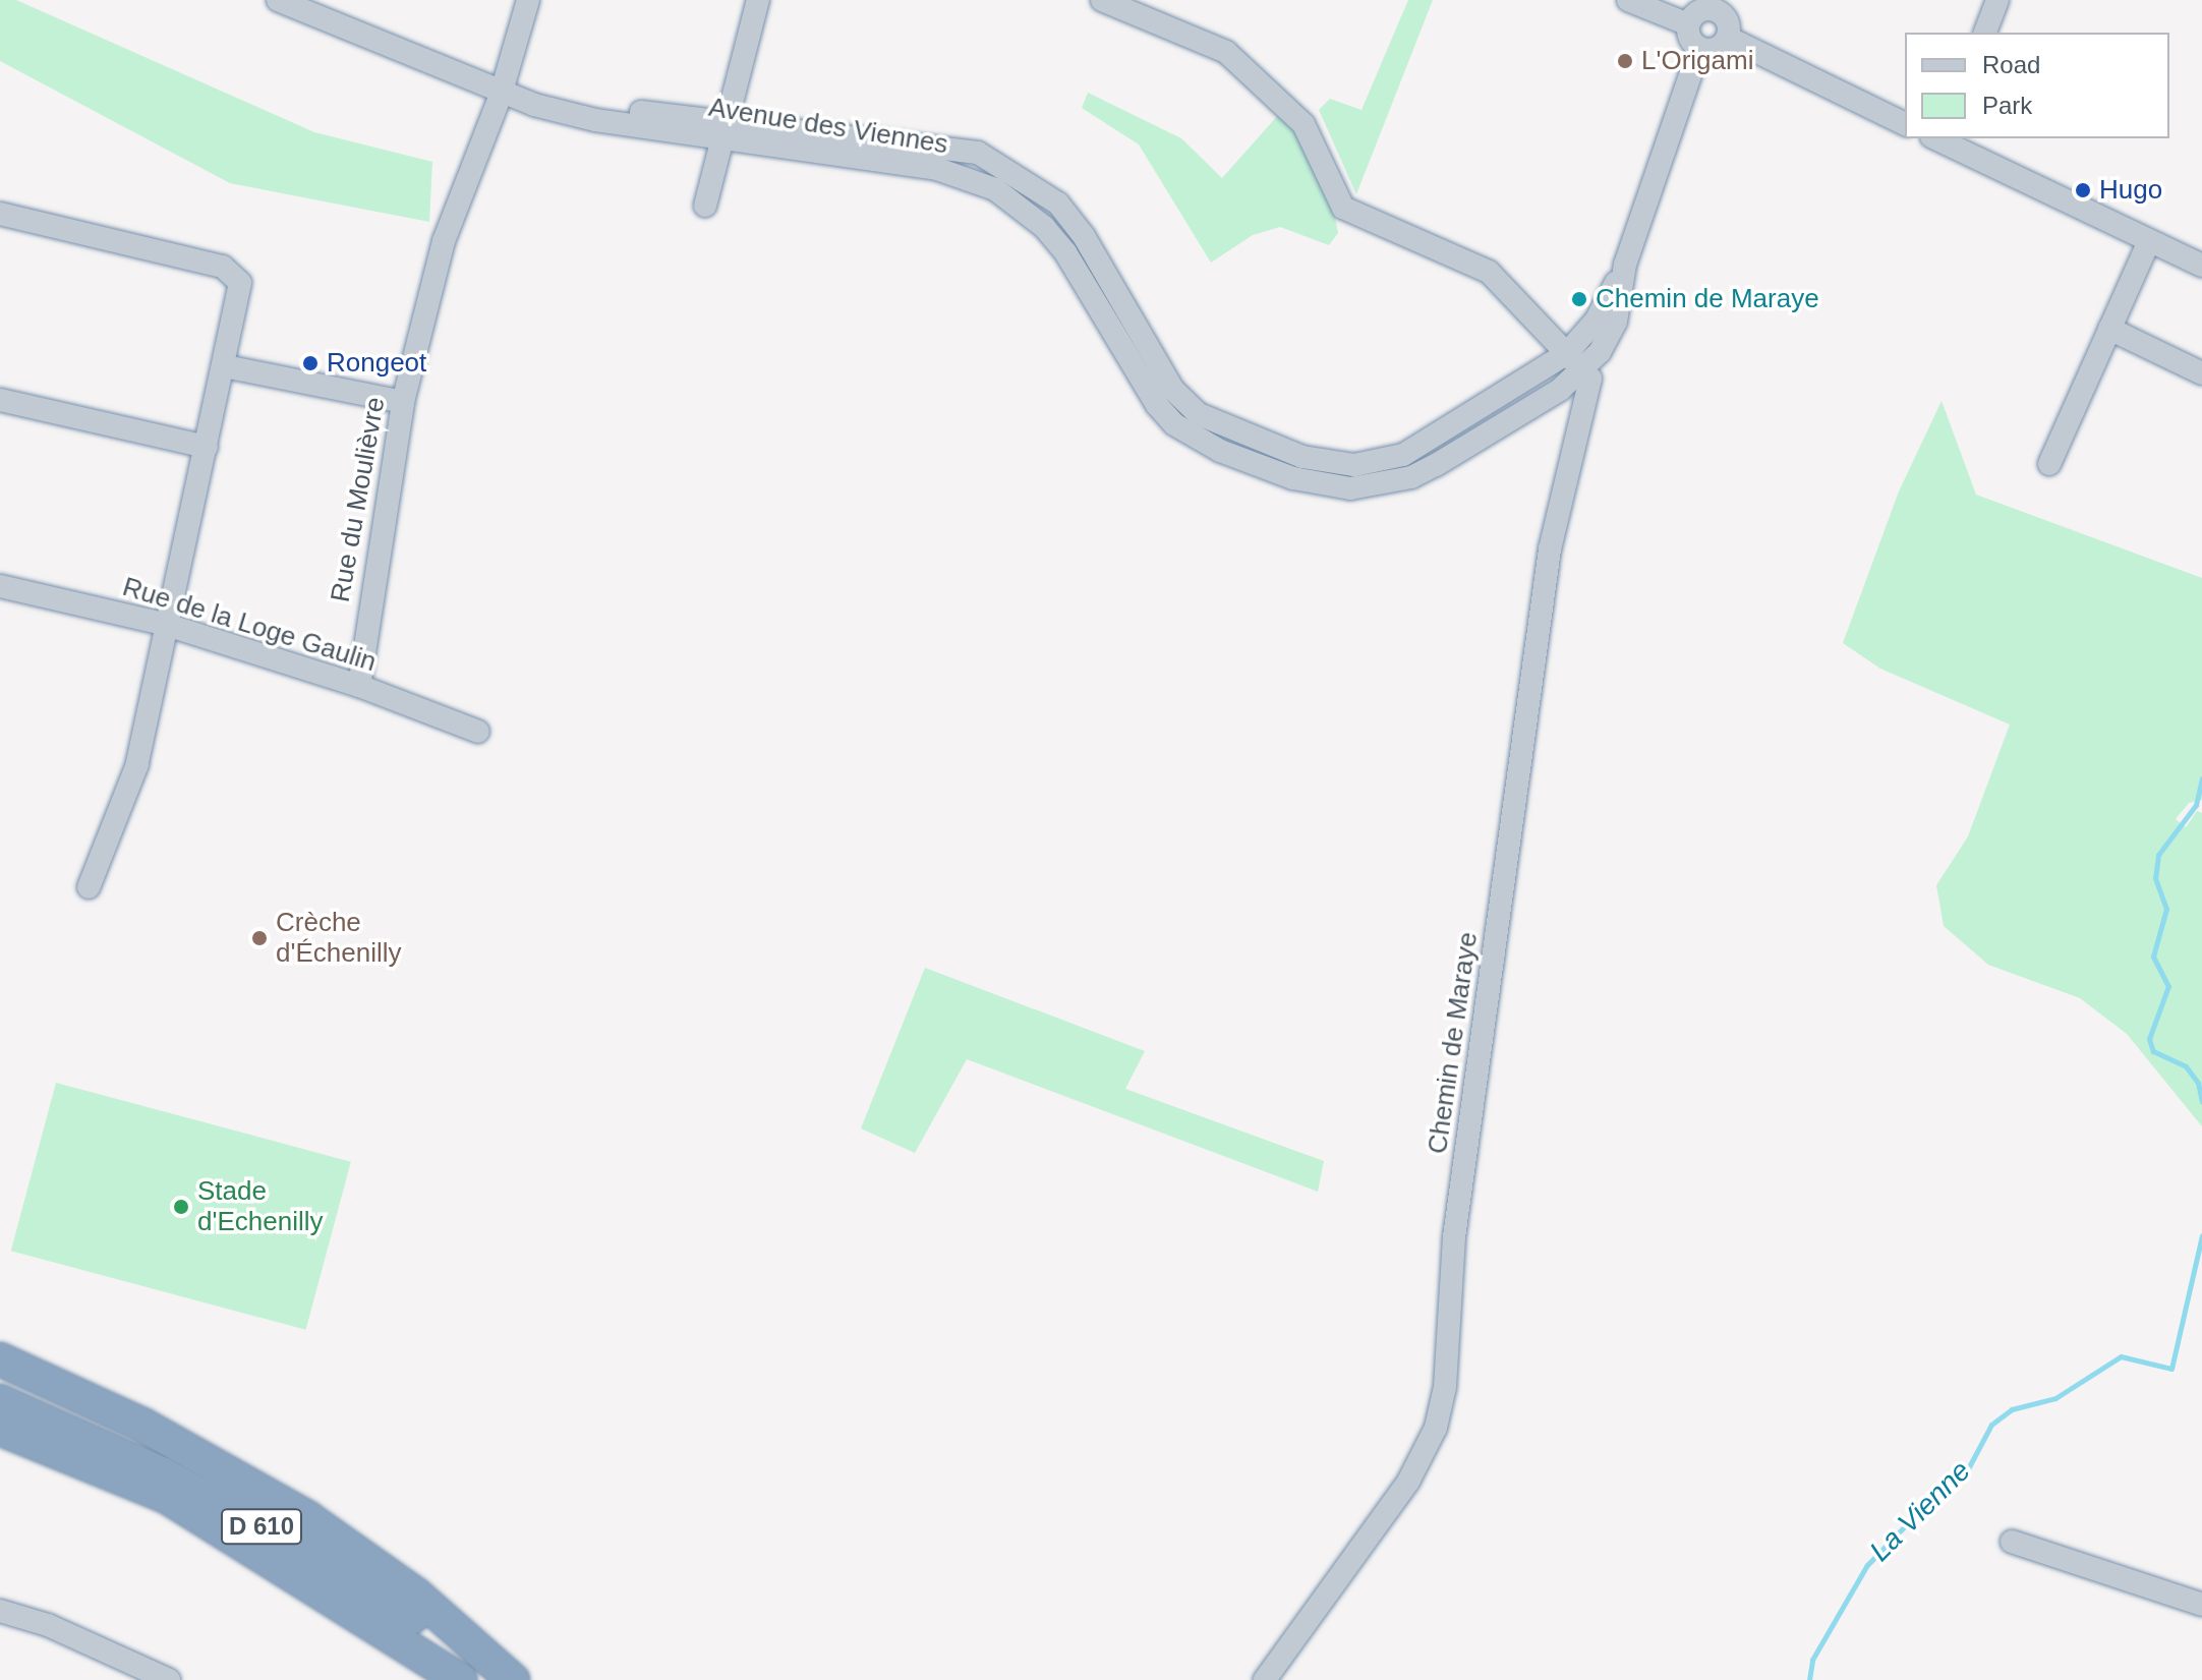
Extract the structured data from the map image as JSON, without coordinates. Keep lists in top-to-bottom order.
{
  "streets": {
    "highway": ["D 610"],
    "street": [
      "Avenue des Viennes",
      "Rue du Moulièvre",
      "Rue de la Loge Gaulin",
      "Chemin de Maraye"
    ]
  },
  "crossings": [
    ["Avenue des Viennes", "Rue du Moulièvre"],
    ["Avenue des Viennes", "Chemin de Maraye"],
    ["Rue du Moulièvre", "Rue de la Loge Gaulin"]
  ],
  "water": ["La Vienne"],
  "places": [
    "L'Origami",
    "Hugo",
    "Chemin de Maraye",
    "Rongeot",
    "Crèche d'Échenilly",
    "Stade d'Echenilly"
  ],
  "legend": ["Road", "Park"]
}
